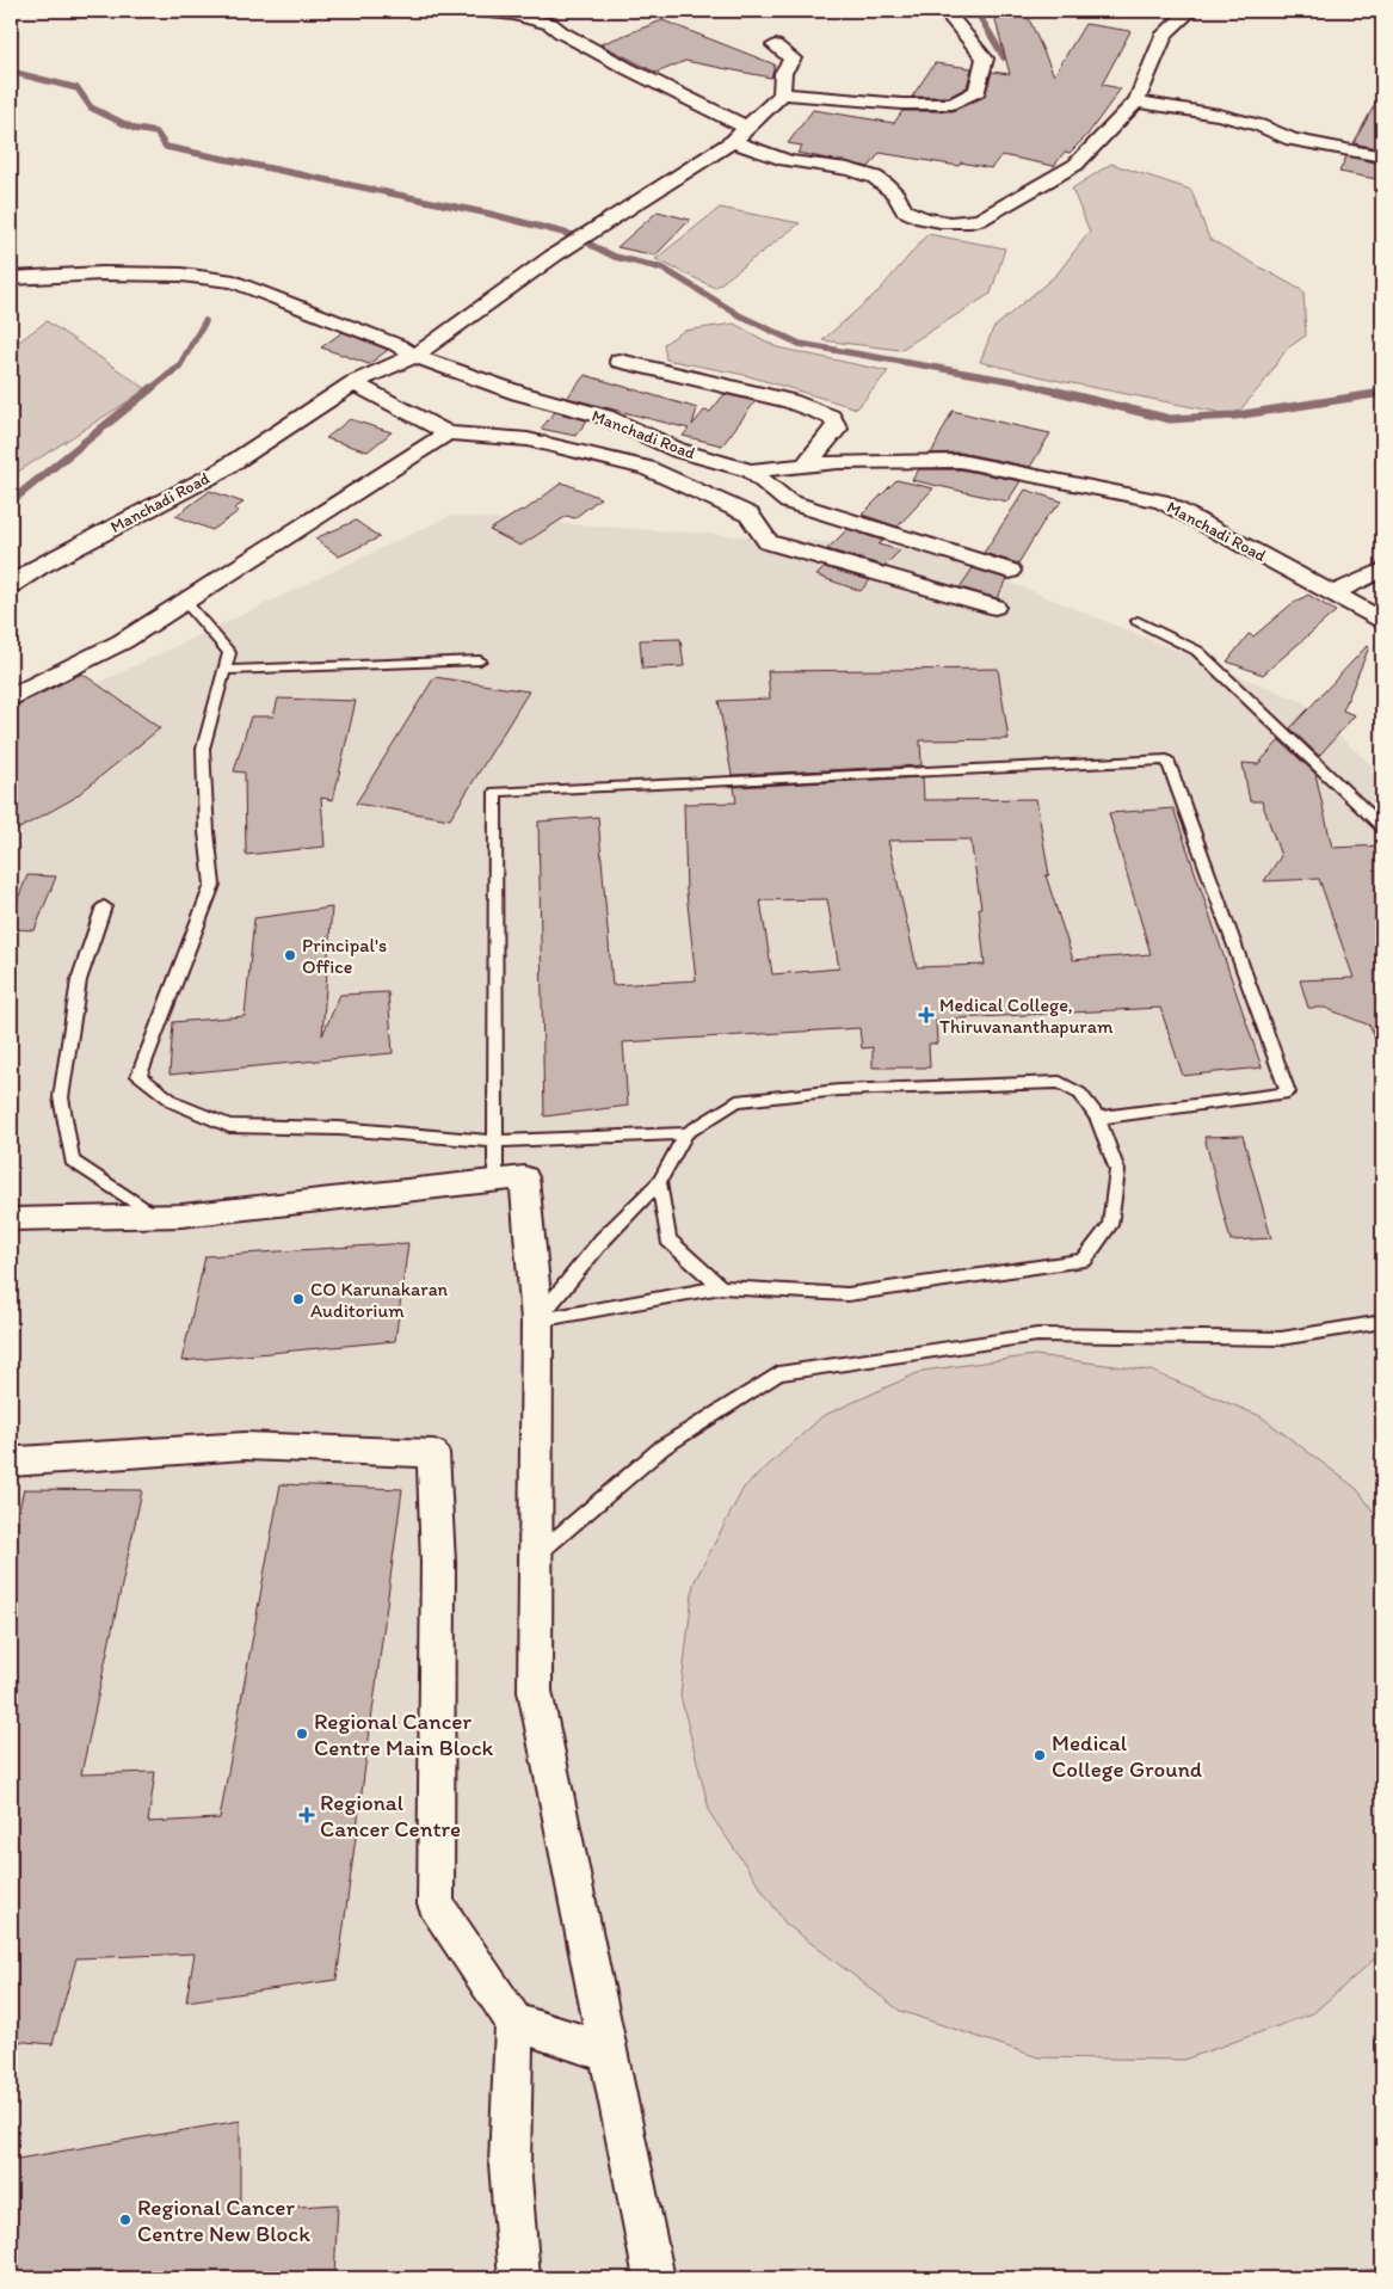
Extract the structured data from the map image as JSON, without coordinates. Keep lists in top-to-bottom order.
{
  "streets": {
    "street": ["Manchadi Road"]
  },
  "places": {
    "other": [
      "Principal's Office",
      "CO Karunakaran Auditorium",
      "Regional Cancer Centre Main Block",
      "Medical College Ground",
      "Regional Cancer Centre New Block"
    ],
    "health": ["Medical College, Thiruvananthapuram", "Regional Cancer Centre"]
  }
}
